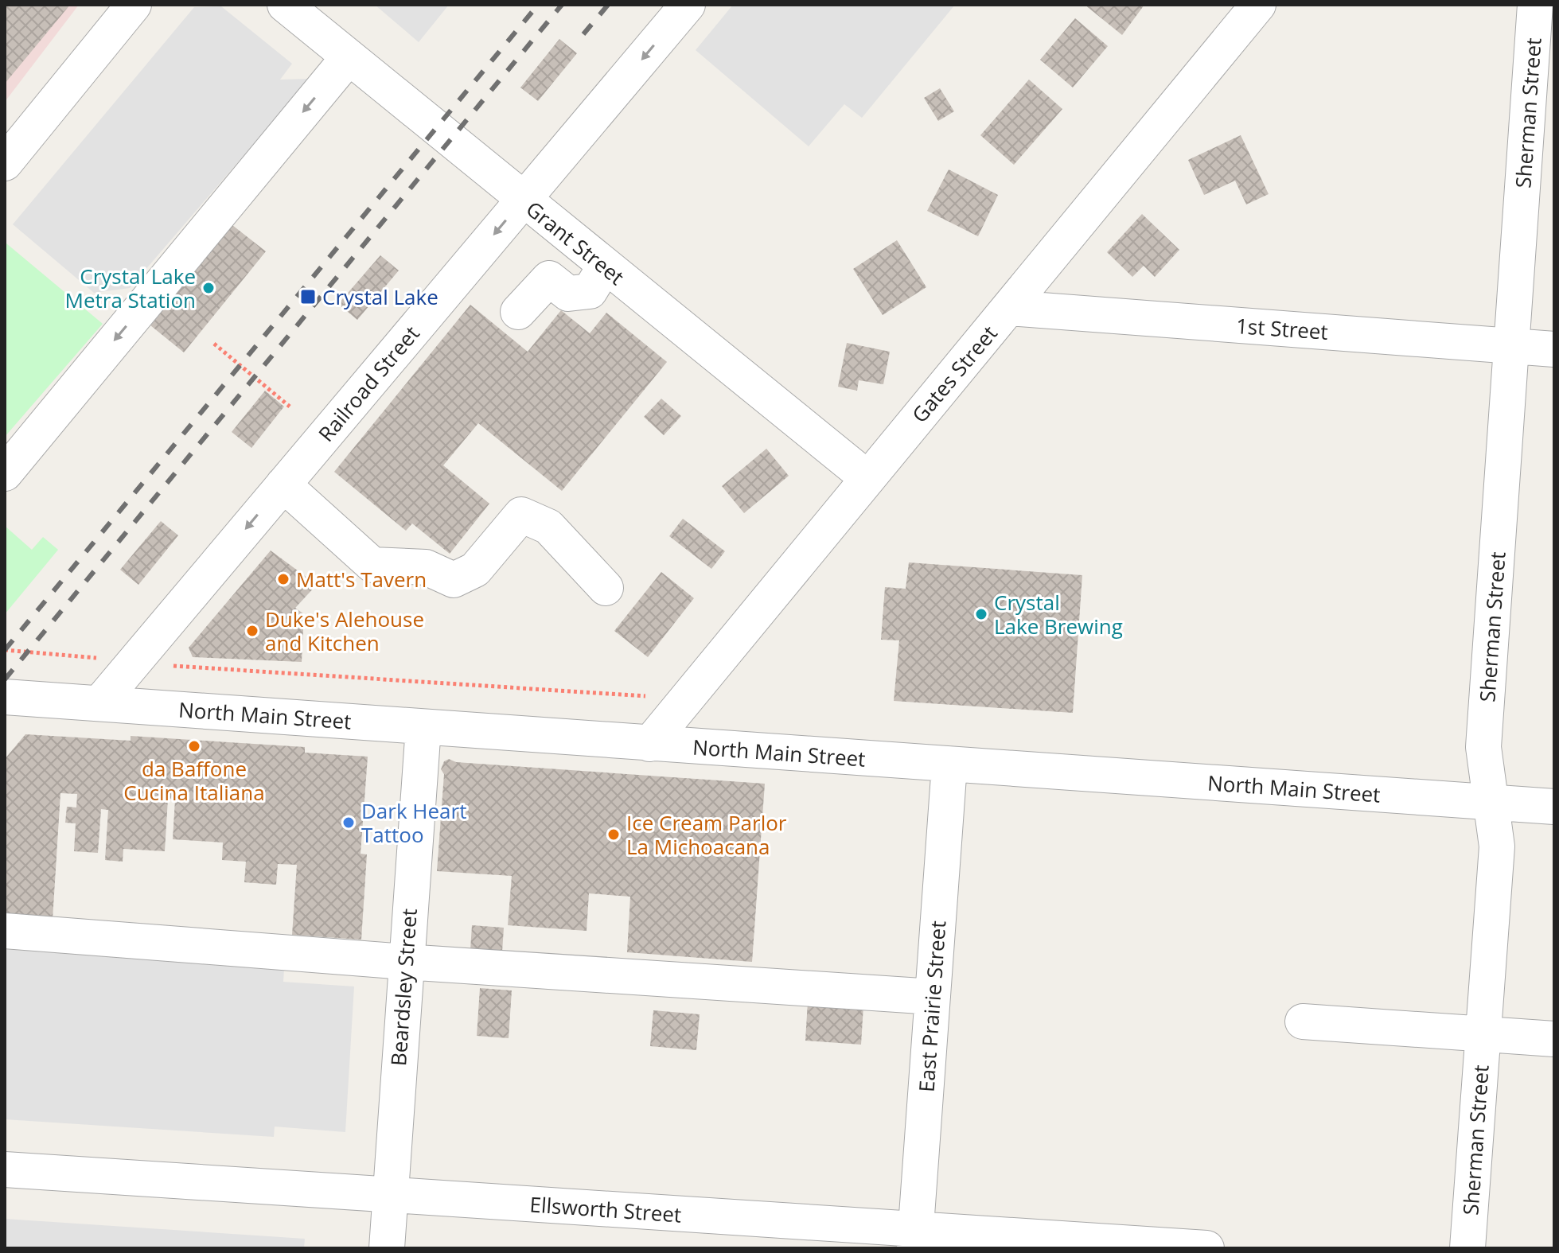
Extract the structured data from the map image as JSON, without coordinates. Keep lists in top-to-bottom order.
{
  "streets": {
    "street": [
      "Sherman Street",
      "Grant Street",
      "1st Street",
      "Gates Street",
      "Railroad Street",
      "North Main Street",
      "Beardsley Street",
      "East Prairie Street",
      "Ellsworth Street"
    ]
  },
  "crossings": [
    ["Sherman Street", "1st Street"],
    ["Sherman Street", "North Main Street"],
    ["Grant Street", "Gates Street"],
    ["Grant Street", "Railroad Street"],
    ["1st Street", "Gates Street"],
    ["Gates Street", "North Main Street"],
    ["Railroad Street", "North Main Street"],
    ["North Main Street", "Beardsley Street"],
    ["North Main Street", "East Prairie Street"],
    ["Beardsley Street", "Ellsworth Street"],
    ["East Prairie Street", "Ellsworth Street"]
  ],
  "places": {
    "other": [
      "Crystal Lake Metra Station",
      "Matt's Tavern",
      "Crystal Lake Brewing",
      "Duke's Alehouse and Kitchen",
      "da Baffone Cucina Italiana",
      "Dark Heart Tattoo",
      "Ice Cream Parlor La Michoacana"
    ],
    "transit": ["Crystal Lake"]
  }
}
